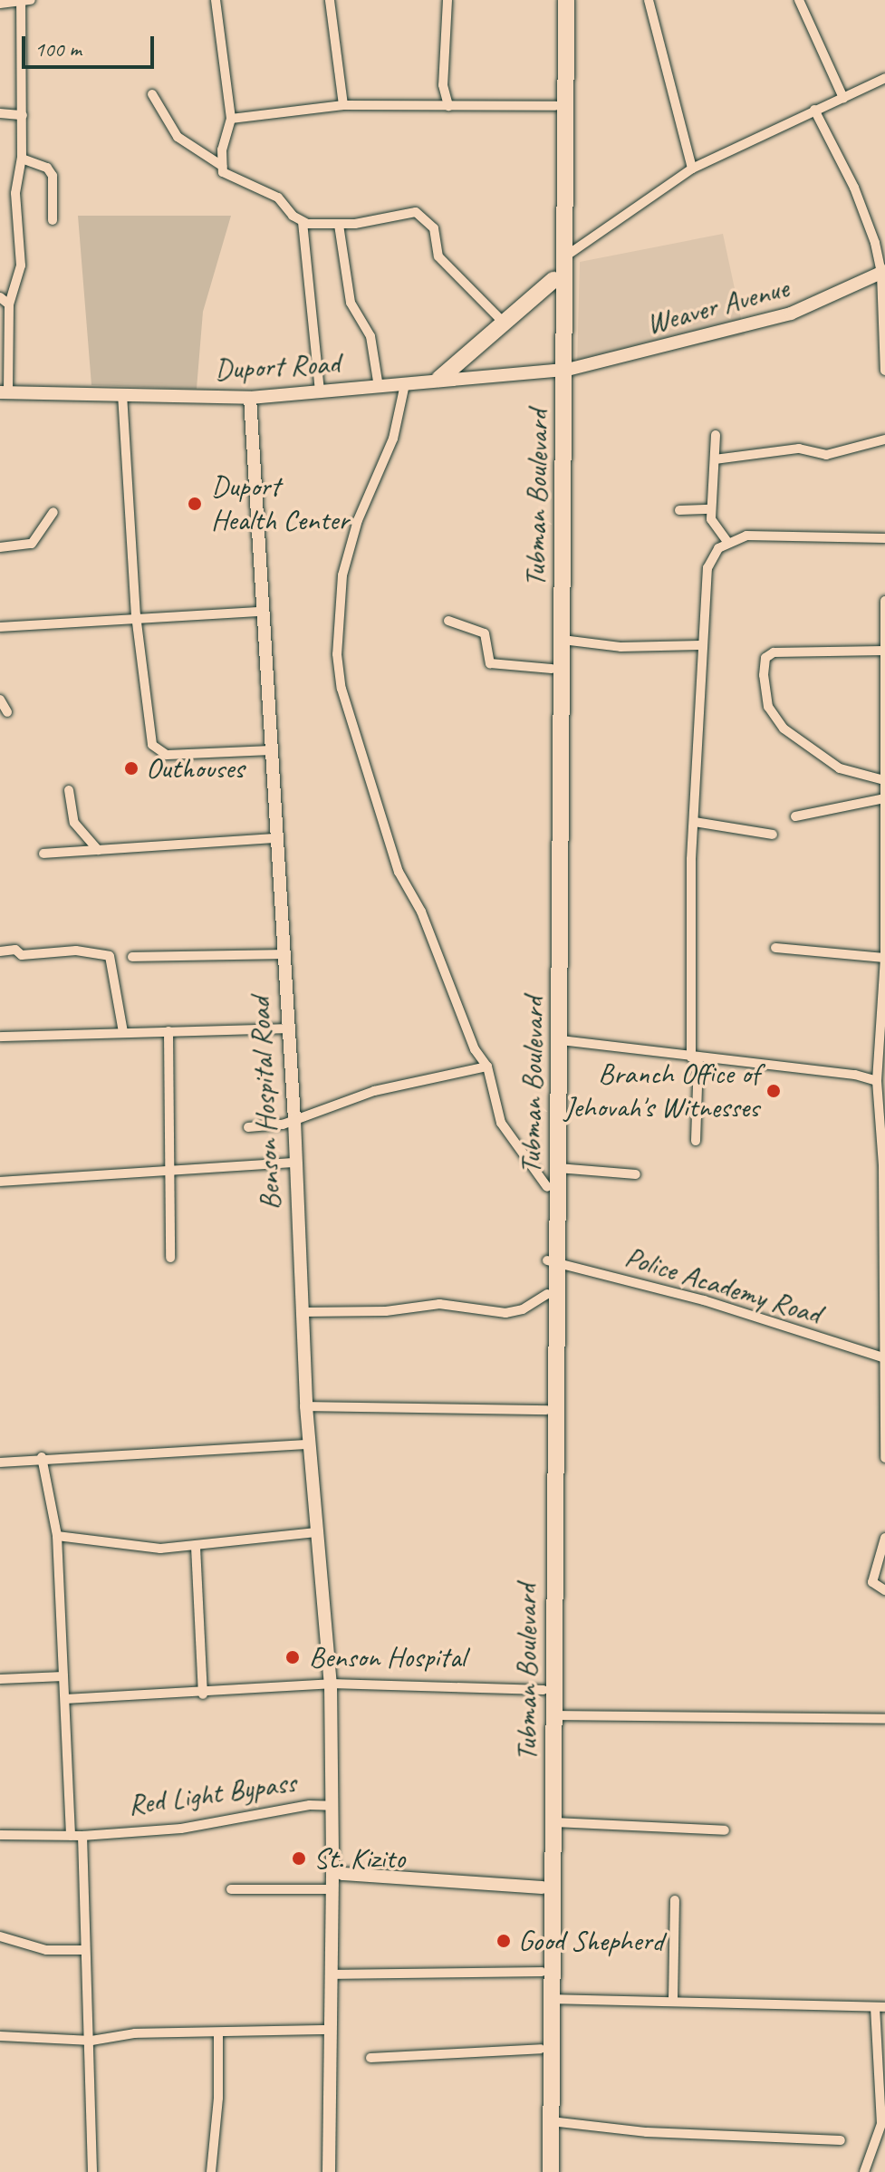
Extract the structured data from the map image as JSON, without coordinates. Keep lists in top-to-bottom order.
{
  "streets": {
    "highway": ["Tubman Boulevard"],
    "street": [
      "Weaver Avenue",
      "Duport Road",
      "Benson Hospital Road",
      "Police Academy Road",
      "Red Light Bypass"
    ]
  },
  "crossings": [
    ["Weaver Avenue", "Duport Road"],
    ["Weaver Avenue", "Tubman Boulevard"],
    ["Duport Road", "Tubman Boulevard"],
    ["Duport Road", "Benson Hospital Road"],
    ["Tubman Boulevard", "Police Academy Road"],
    ["Benson Hospital Road", "Red Light Bypass"]
  ],
  "places": [
    "Duport Health Center",
    "Outhouses",
    "Branch Office of Jehovah's Witnesses",
    "Benson Hospital",
    "St. Kizito",
    "Good Shepherd"
  ],
  "scale_bar": "100 m"
}
